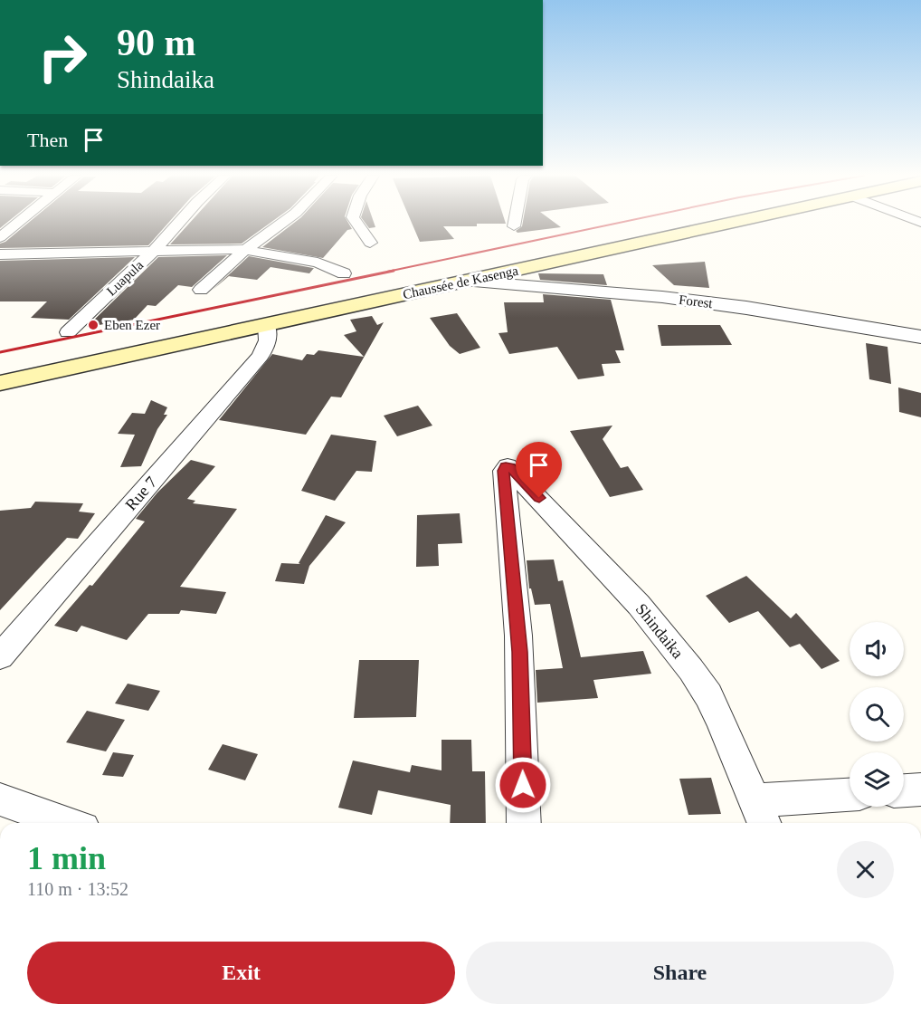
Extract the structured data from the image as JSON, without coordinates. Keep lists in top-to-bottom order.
{
  "streets": {
    "main road": ["Chaussée de Kasenga"],
    "street": [
      "Luapula",
      "Forest",
      "Rue 7",
      "Shindaika"
    ]
  },
  "crossings": [
    ["Chaussée de Kasenga", "Forest"],
    ["Chaussée de Kasenga", "Rue 7"]
  ],
  "places": ["Eben Ezer"],
  "page": {
    "turn": ["90 m", "Shindaika"],
    "then": "Then",
    "heading": ["1 min", "110 m · 13:52"],
    "buttons": ["Exit", "Share"]
  }
}
